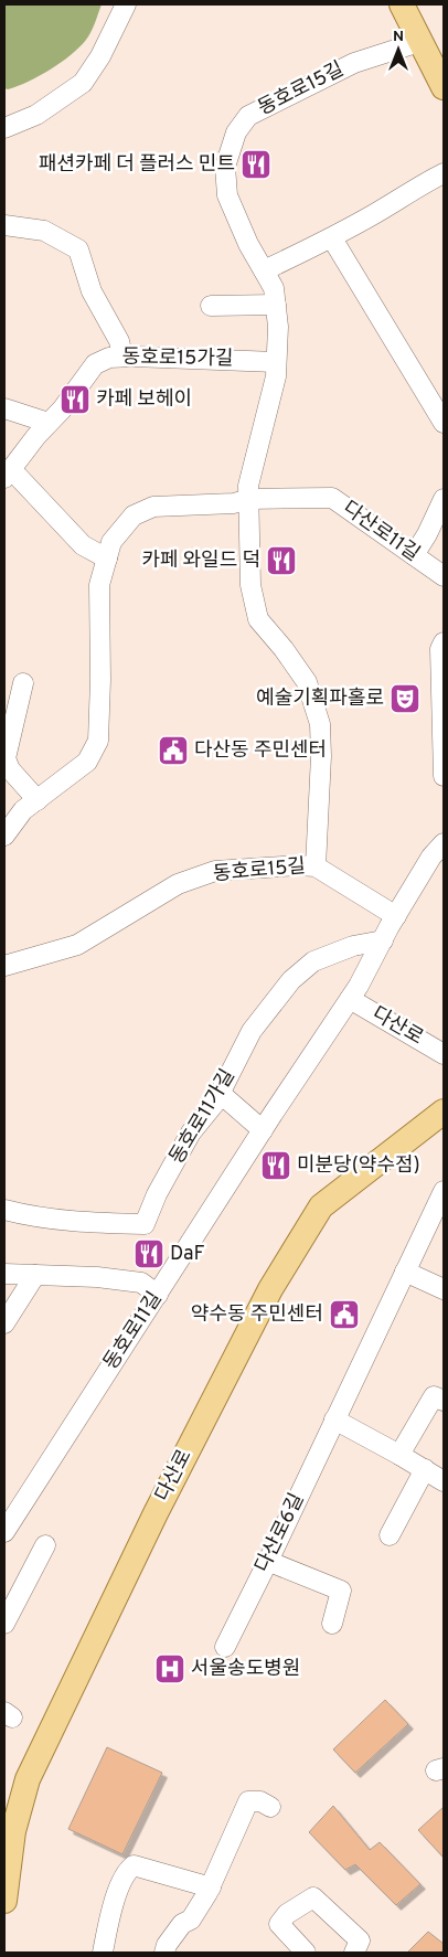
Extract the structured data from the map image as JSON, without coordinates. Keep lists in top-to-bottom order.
{
  "streets": {
    "main road": ["다산로"],
    "street": [
      "동호로15길",
      "동호로15가길",
      "다산로11길",
      "동호로11가길",
      "동호로11길",
      "다산로6길"
    ]
  },
  "crossings": [
    ["동호로15길", "동호로15가길"],
    ["동호로15길", "다산로11길"],
    ["다산로", "동호로11길"],
    ["동호로11가길", "동호로11길"]
  ],
  "places": {
    "restaurant": [
      "패션카페 더 플러스 민트",
      "카페 보헤이",
      "카페 와일드 덕",
      "미분당(약수점)",
      "DaF"
    ],
    "theatre": ["예술기획파홀로"],
    "public building": ["다산동 주민센터", "약수동 주민센터"],
    "hospital": ["서울송도병원"]
  },
  "north": "top"
}
